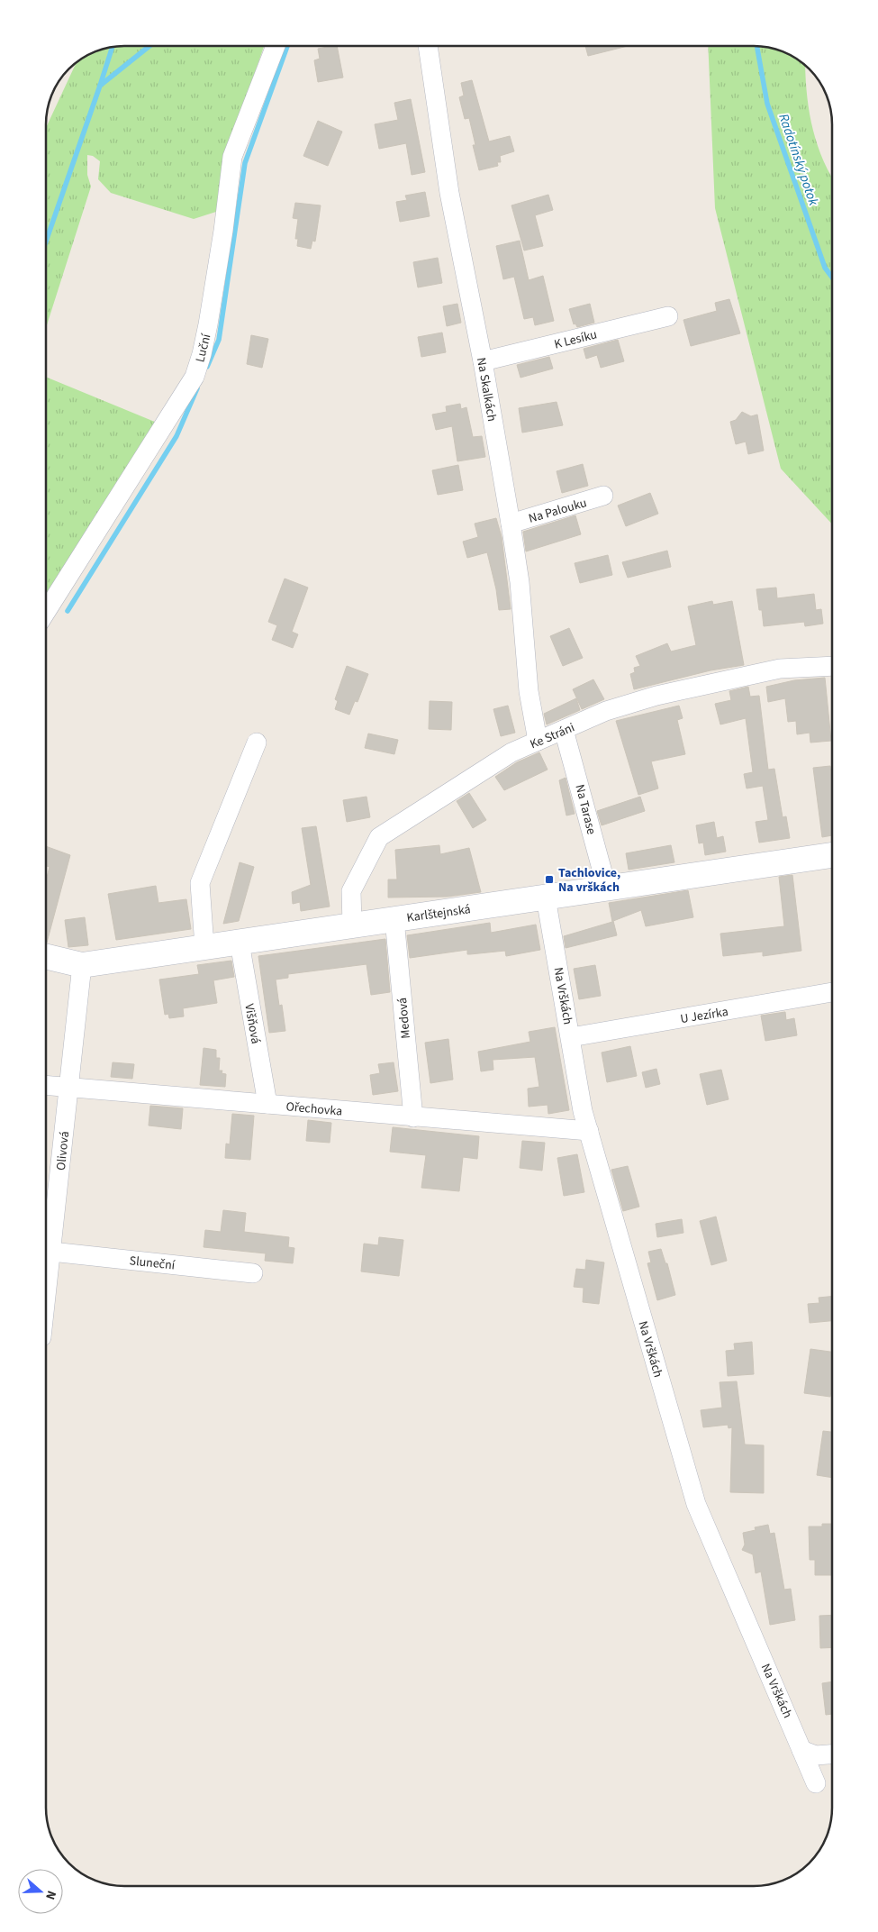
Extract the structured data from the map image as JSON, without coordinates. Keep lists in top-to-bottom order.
{
  "streets": {
    "main road": ["Karlštejnská"],
    "street": [
      "K Lesíku",
      "Luční",
      "Na Skalkách",
      "Na Palouku",
      "Ke Stráni",
      "Na Tarase",
      "Na Vrškách",
      "U Jezírka",
      "Medová",
      "Višňová",
      "Ořechovka",
      "Olivová",
      "Sluneční"
    ]
  },
  "crossings": [
    ["K Lesíku", "Na Skalkách"],
    ["Na Skalkách", "Na Palouku"],
    ["Na Skalkách", "Ke Stráni"],
    ["Ke Stráni", "Na Tarase"],
    ["Ke Stráni", "Karlštejnská"],
    ["Na Tarase", "Karlštejnská"],
    ["Karlštejnská", "Na Vrškách"],
    ["Karlštejnská", "Medová"],
    ["Karlštejnská", "Višňová"],
    ["Karlštejnská", "Olivová"],
    ["Na Vrškách", "U Jezírka"],
    ["Na Vrškách", "Ořechovka"],
    ["Medová", "Ořechovka"],
    ["Višňová", "Ořechovka"],
    ["Ořechovka", "Olivová"],
    ["Olivová", "Sluneční"]
  ],
  "water": ["Radotínský potok"],
  "places": {
    "transit": ["Tachlovice, Na vrškách"]
  },
  "north": "right"
}
